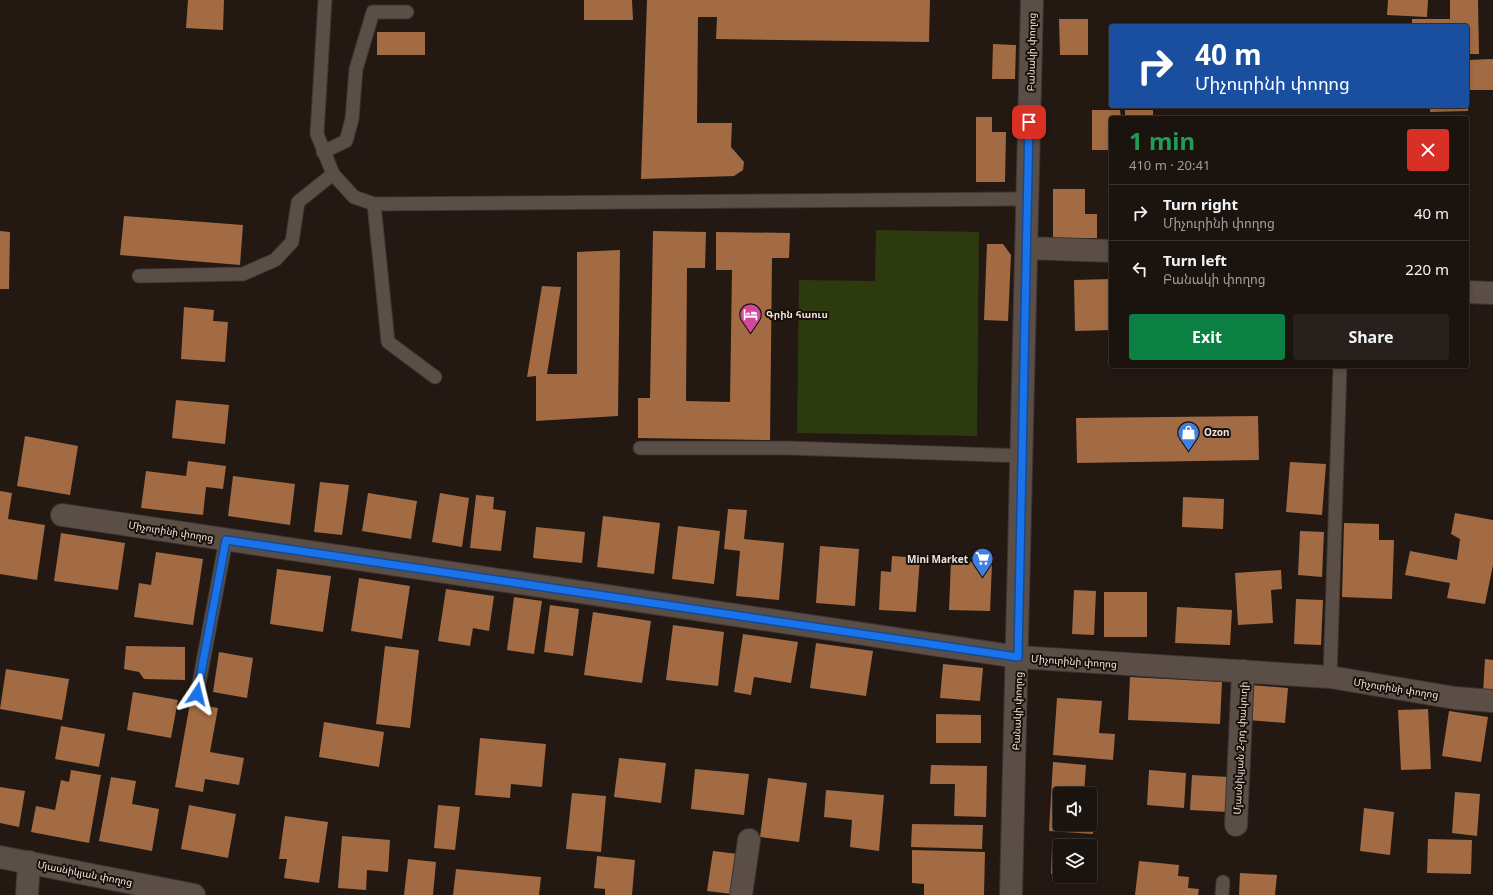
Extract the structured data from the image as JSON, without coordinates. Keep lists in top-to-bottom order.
{
  "streets": {
    "street": [
      "Բանակի փողոց",
      "Միչուրինի փողոց",
      "Մյասնիկյան 2-րդ փակուղի",
      "Մյասնիկյան փողոց"
    ]
  },
  "crossings": [
    ["Բանակի փողոց", "Միչուրինի փողոց"],
    ["Միչուրինի փողոց", "Մյասնիկյան 2-րդ փակուղի"]
  ],
  "places": {
    "hotel": ["Գրին հաուս"],
    "shop": ["Ozon"],
    "supermarket": ["Mini Market"]
  },
  "page": {
    "turn": ["40 m", "Միչուրինի փողոց"],
    "heading": ["1 min", "410 m · 20:41"],
    "list": [
      {
        "name": "Turn right",
        "note": "Միչուրինի փողոց",
        "value": "40 m"
      },
      {
        "name": "Turn left",
        "note": "Բանակի փողոց",
        "value": "220 m"
      }
    ],
    "buttons": ["Exit", "Share"]
  }
}
